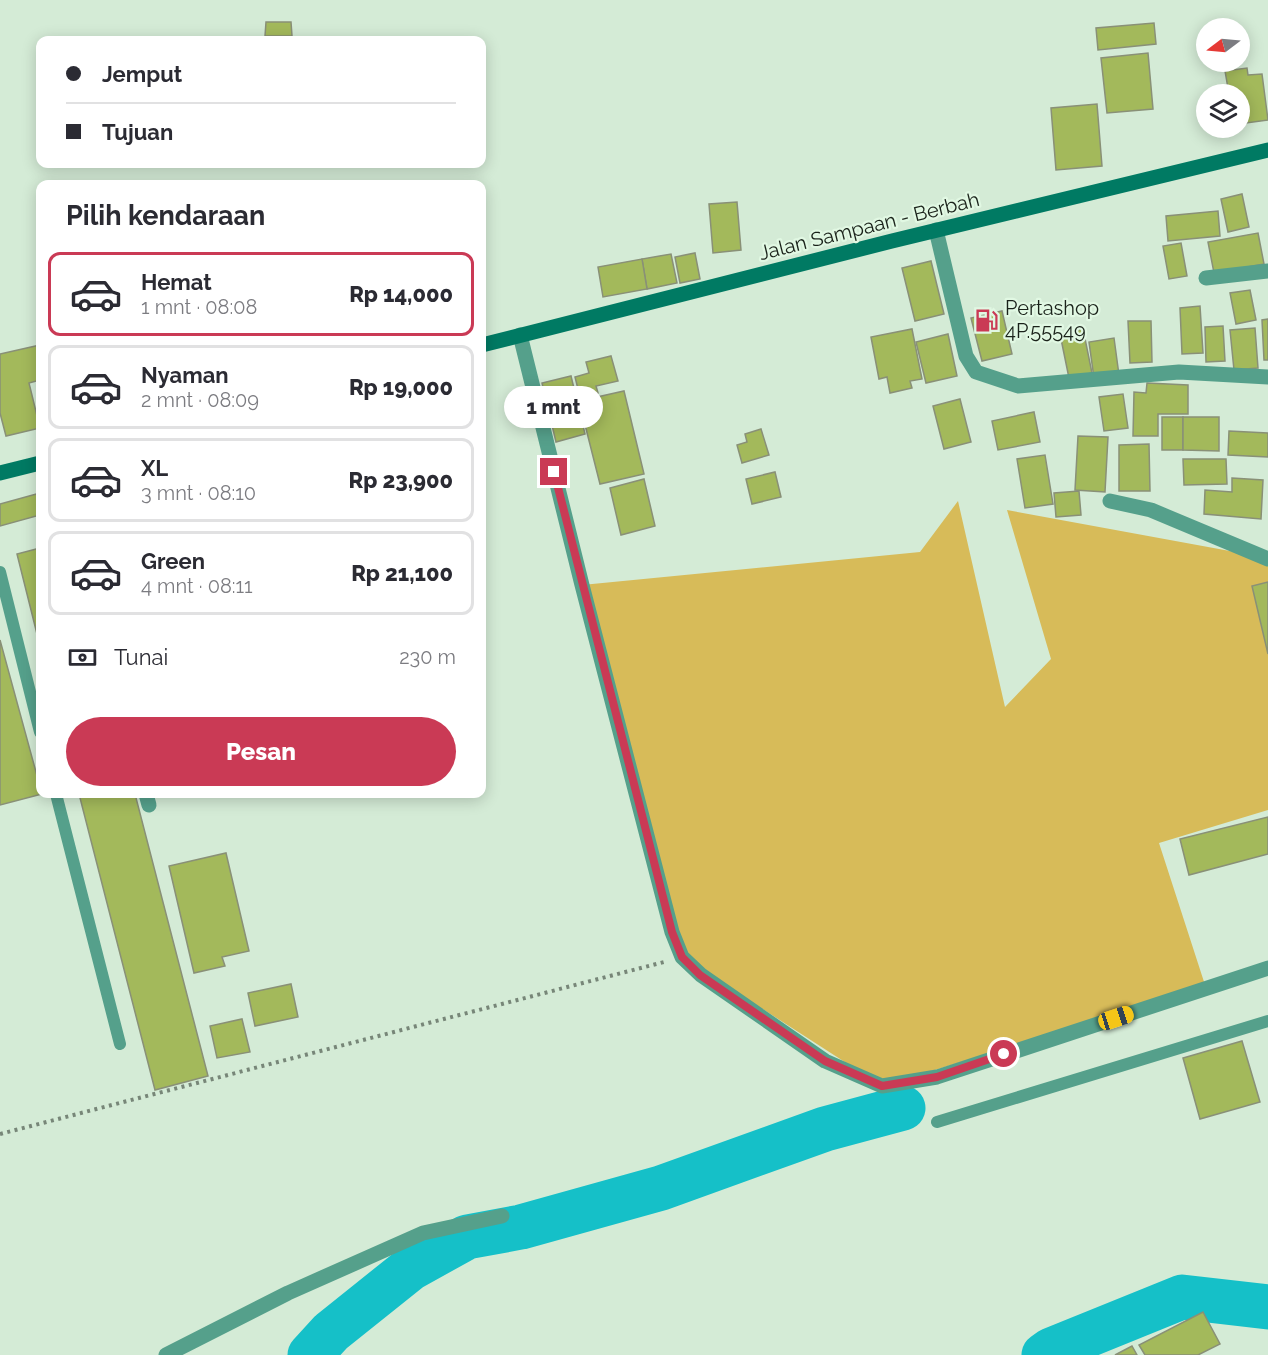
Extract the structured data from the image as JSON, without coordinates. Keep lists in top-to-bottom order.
{
  "streets": {
    "main road": ["Jalan Sampaan - Berbah"]
  },
  "places": {
    "fuel station": ["Pertashop 4P.55549"]
  },
  "north": "left",
  "page": {
    "banner": ["Jemput", "Tujuan"],
    "heading": "Pilih kendaraan",
    "list": [
      {
        "name": "Hemat",
        "note": "1 mnt · 08:08",
        "value": "Rp 14,000"
      },
      {
        "name": "Nyaman",
        "note": "2 mnt · 08:09",
        "value": "Rp 19,000"
      },
      {
        "name": "XL",
        "note": "3 mnt · 08:10",
        "value": "Rp 23,900"
      },
      {
        "name": "Green",
        "note": "4 mnt · 08:11",
        "value": "Rp 21,100"
      }
    ],
    "bubble": "1 mnt",
    "pay": ["Tunai", "230 m"],
    "buttons": "Pesan"
  }
}
